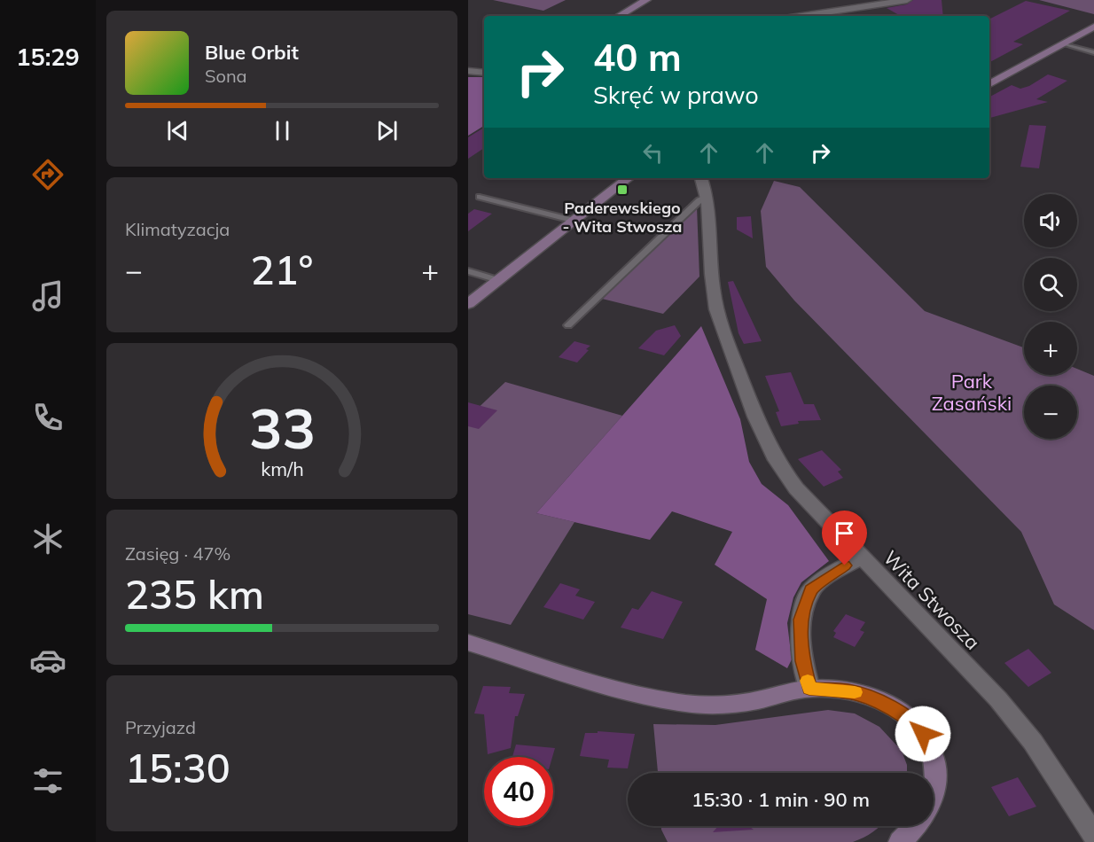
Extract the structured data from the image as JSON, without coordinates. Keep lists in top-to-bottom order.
{
  "streets": {
    "street": ["Wita Stwosza"]
  },
  "parks": ["Park Zasański"],
  "places": {
    "transit": ["Paderewskiego - Wita Stwosza"]
  },
  "page": {
    "tabs": "15:29",
    "turn": ["40 m", "Skręć w prawo"],
    "song": ["Blue Orbit", "Sona"],
    "tile": [
      "Klimatyzacja",
      ["Zasięg · 47%", "235 km"],
      ["Przyjazd", "15:30"]
    ],
    "map_buttons": ["+", "−"],
    "heat": ["−", "21°", "+"],
    "limit": "40",
    "trip": "15:30 · 1 min · 90 m",
    "gauge": ["33", "km/h"]
  }
}
